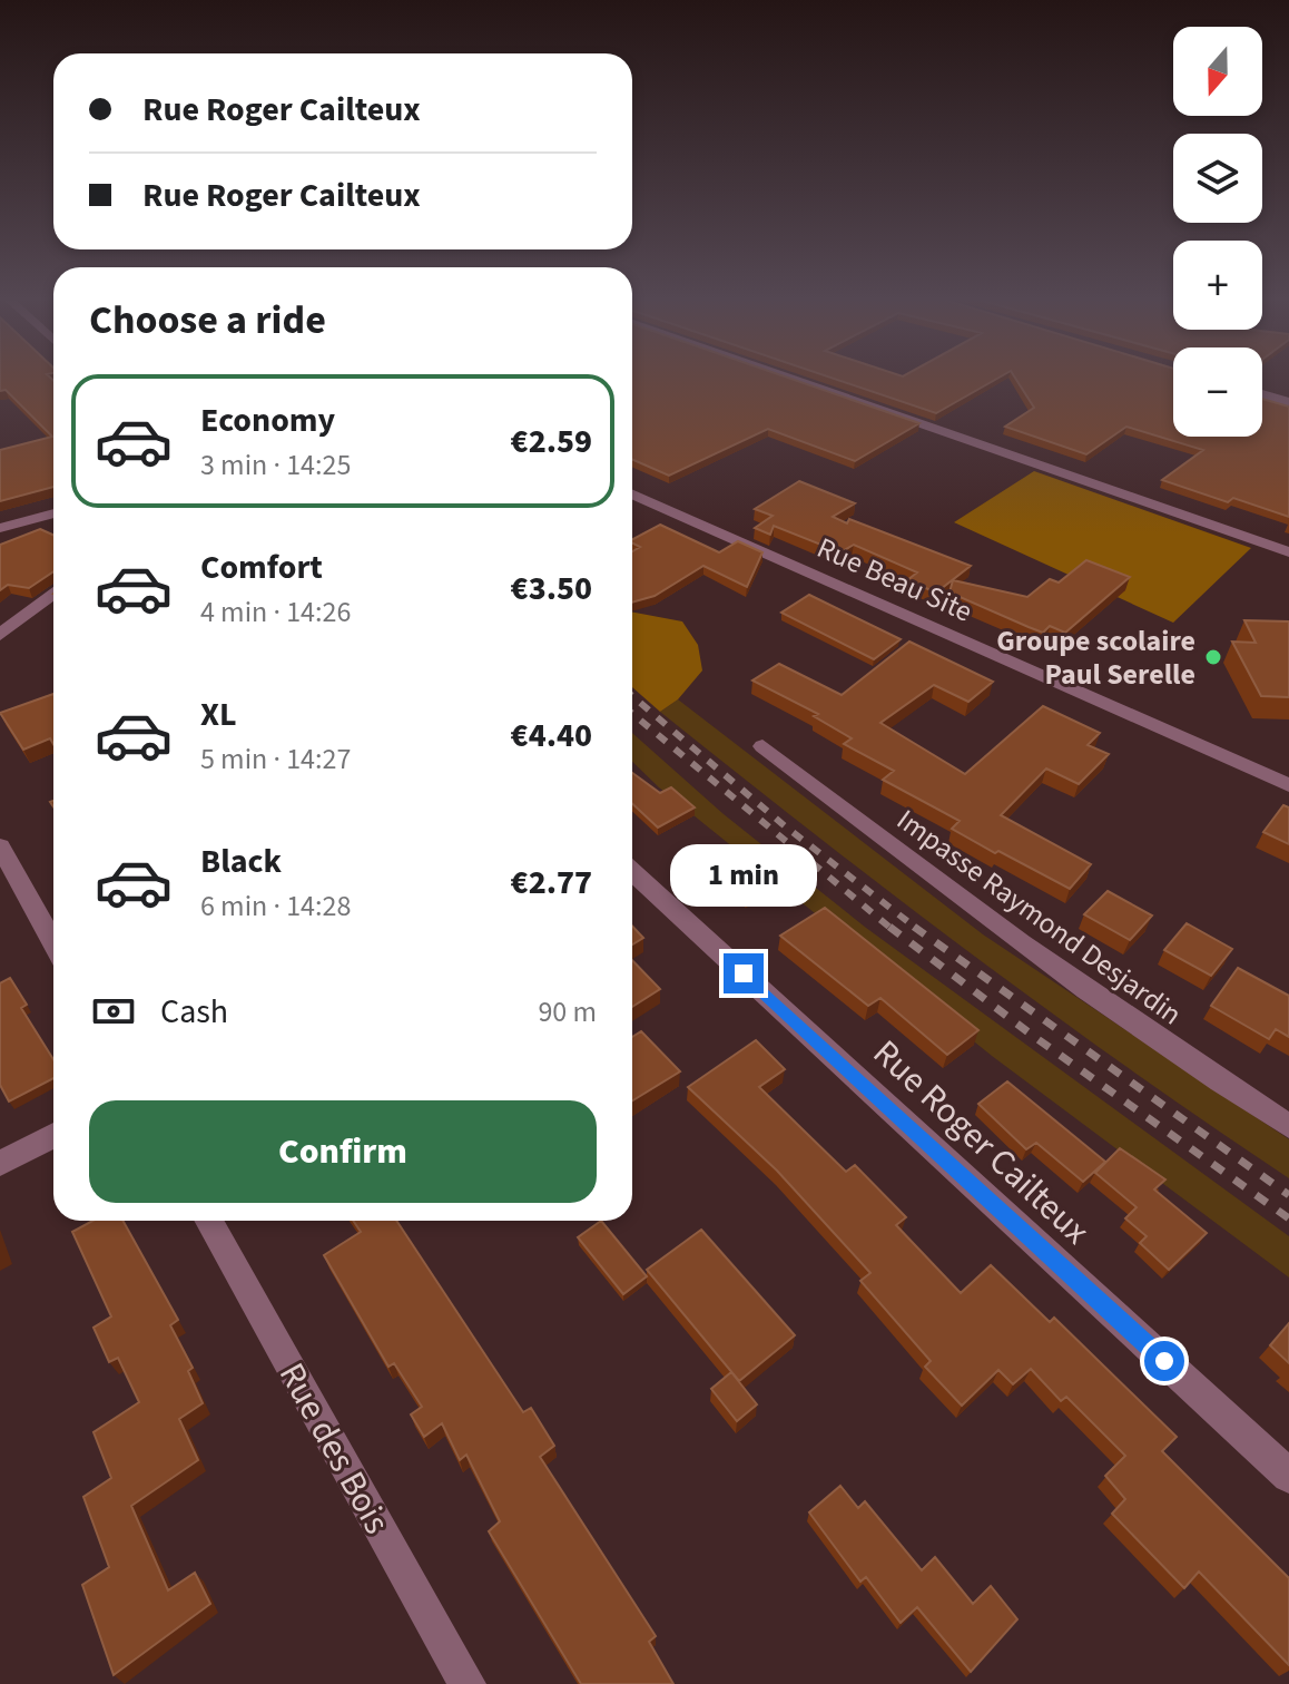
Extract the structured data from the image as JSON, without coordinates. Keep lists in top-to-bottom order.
{
  "streets": {
    "street": [
      "Rue Beau Site",
      "Impasse Raymond Desjardin",
      "Rue Roger Cailteux",
      "Rue des Bois"
    ]
  },
  "places": ["Groupe scolaire Paul Serelle"],
  "north": "bottom",
  "page": {
    "map_buttons": ["+", "−"],
    "banner": ["Rue Roger Cailteux", "Rue Roger Cailteux"],
    "heading": "Choose a ride",
    "list": [
      {
        "name": "Economy",
        "note": "3 min · 14:25",
        "value": "€2.59"
      },
      {
        "name": "Comfort",
        "note": "4 min · 14:26",
        "value": "€3.50"
      },
      {
        "name": "XL",
        "note": "5 min · 14:27",
        "value": "€4.40"
      },
      {
        "name": "Black",
        "note": "6 min · 14:28",
        "value": "€2.77"
      }
    ],
    "bubble": "1 min",
    "pay": ["Cash", "90 m"],
    "buttons": "Confirm"
  }
}
